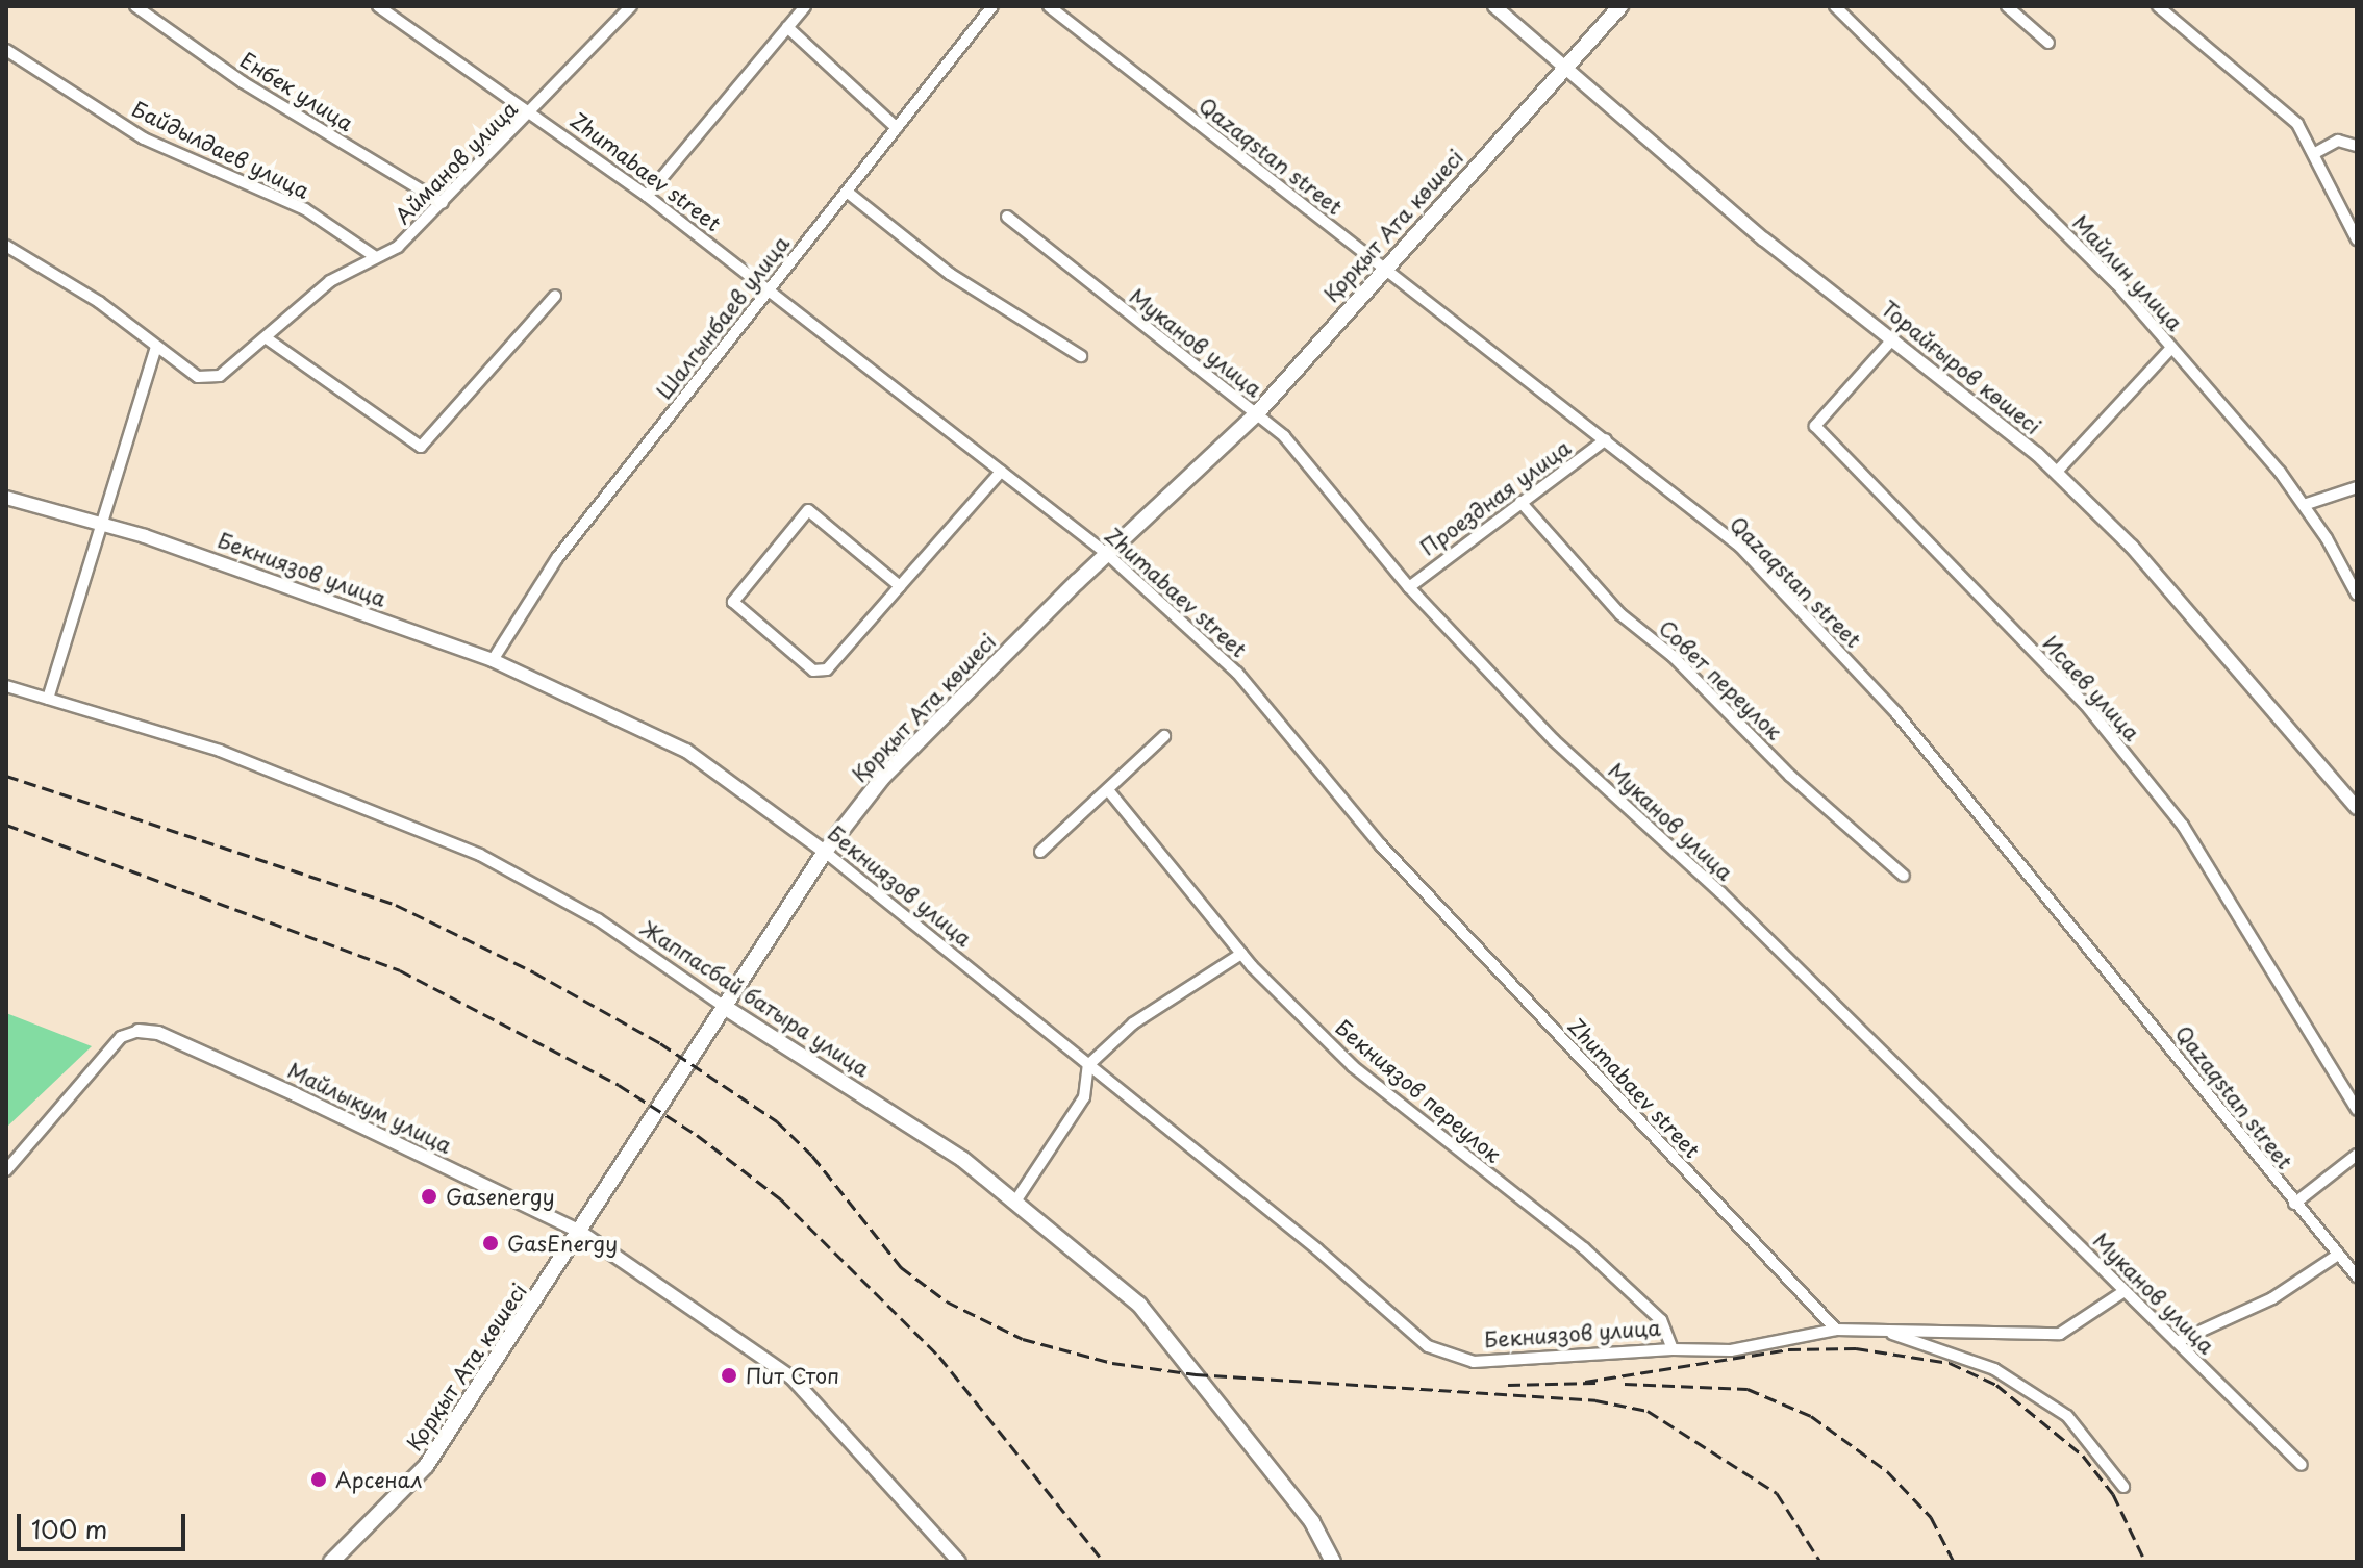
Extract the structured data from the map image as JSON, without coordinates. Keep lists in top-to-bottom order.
{
  "streets": {
    "main road": ["Қорқыт Ата көшесі", "Жаппасбай батыра улица"],
    "street": [
      "Енбек улица",
      "Байдылдаев улица",
      "Qazaqstan street",
      "Айманов улица",
      "Zhumabaev street",
      "Майлин улица",
      "Шалгынбаев улица",
      "Муканов улица",
      "Торайғыров көшесі",
      "Проездная улица",
      "Бекниязов улица",
      "Совет переулок",
      "Исаев улица",
      "Бекниязов переулок",
      "Майлыкум улица"
    ]
  },
  "crossings": [
    ["Енбек улица", "Айманов улица"],
    ["Байдылдаев улица", "Айманов улица"],
    ["Qazaqstan street", "Қорқыт Ата көшесі"],
    ["Qazaqstan street", "Проездная улица"],
    ["Айманов улица", "Zhumabaev street"],
    ["Zhumabaev street", "Қорқыт Ата көшесі"],
    ["Zhumabaev street", "Шалгынбаев улица"],
    ["Қорқыт Ата көшесі", "Муканов улица"],
    ["Қорқыт Ата көшесі", "Торайғыров көшесі"],
    ["Қорқыт Ата көшесі", "Бекниязов улица"],
    ["Қорқыт Ата көшесі", "Жаппасбай батыра улица"],
    ["Қорқыт Ата көшесі", "Майлыкум улица"],
    ["Шалгынбаев улица", "Бекниязов улица"],
    ["Муканов улица", "Проездная улица"],
    ["Торайғыров көшесі", "Исаев улица"],
    ["Проездная улица", "Совет переулок"],
    ["Бекниязов улица", "Бекниязов переулок"]
  ],
  "places": [
    "Gasenergy",
    "GasEnergy",
    "Пит Стоп",
    "Арсенал"
  ],
  "scale_bar": "100 m"
}
